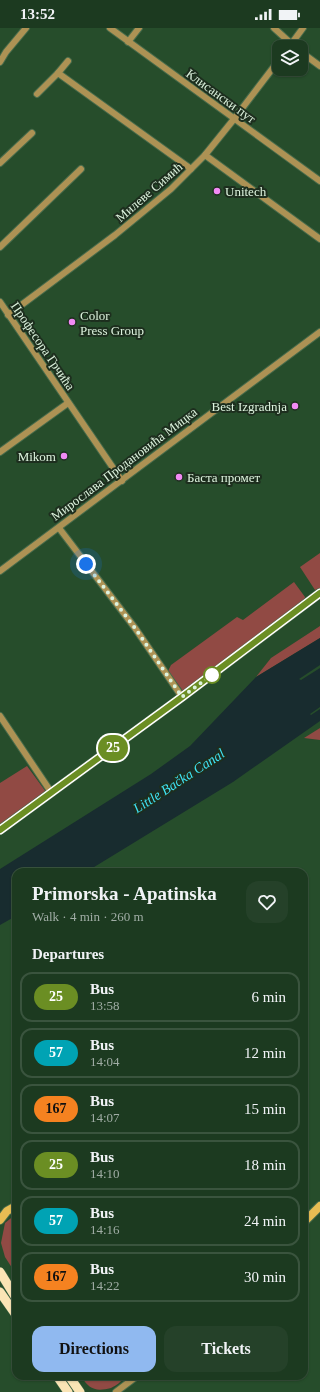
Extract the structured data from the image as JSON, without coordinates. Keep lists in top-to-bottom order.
{
  "streets": {
    "street": [
      "Клисански пут",
      "Милеве Симић",
      "Професора Грчића",
      "Мирослава Продановића Мицка"
    ]
  },
  "crossings": [
    ["Клисански пут", "Милеве Симић"],
    ["Милеве Симић", "Професора Грчића"],
    ["Професора Грчића", "Мирослава Продановића Мицка"]
  ],
  "water": ["Little Bačka Canal"],
  "places": [
    "Unitech",
    "Color Press Group",
    "Best Izgradnja",
    "Mikom",
    "Баста промет"
  ],
  "lines": ["bus line 25"],
  "page": {
    "status": "13:52",
    "on_map": "25",
    "heading": [
      ["Primorska - Apatinska", "Walk · 4 min · 260 m"],
      "Departures"
    ],
    "list": [
      {
        "mark": "25",
        "name": "Bus",
        "note": "13:58",
        "value": "6 min"
      },
      {
        "mark": "57",
        "name": "Bus",
        "note": "14:04",
        "value": "12 min"
      },
      {
        "mark": "167",
        "name": "Bus",
        "note": "14:07",
        "value": "15 min"
      },
      {
        "mark": "25",
        "name": "Bus",
        "note": "14:10",
        "value": "18 min"
      },
      {
        "mark": "57",
        "name": "Bus",
        "note": "14:16",
        "value": "24 min"
      },
      {
        "mark": "167",
        "name": "Bus",
        "note": "14:22",
        "value": "30 min"
      }
    ],
    "buttons": ["Directions", "Tickets"]
  }
}
